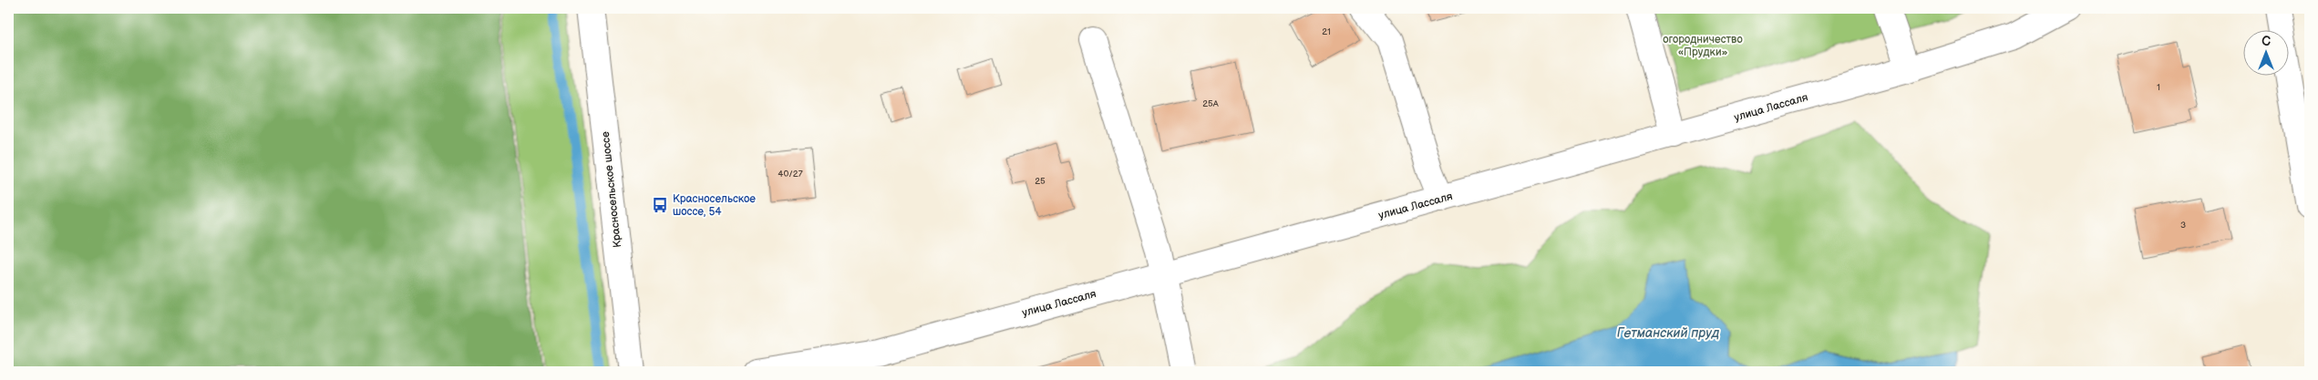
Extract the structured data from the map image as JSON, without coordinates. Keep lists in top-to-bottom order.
{
  "streets": {
    "street": ["улица Лассаля", "Красносельское шоссе"]
  },
  "water": ["Гетманский пруд"],
  "parks": ["огородничество «Прудки»"],
  "places": {
    "bus stop": ["Красносельское шоссе, 54"]
  },
  "house_numbers": [
    "21",
    "1",
    "25А",
    "40/27",
    "25",
    "3"
  ],
  "north": "top"
}
